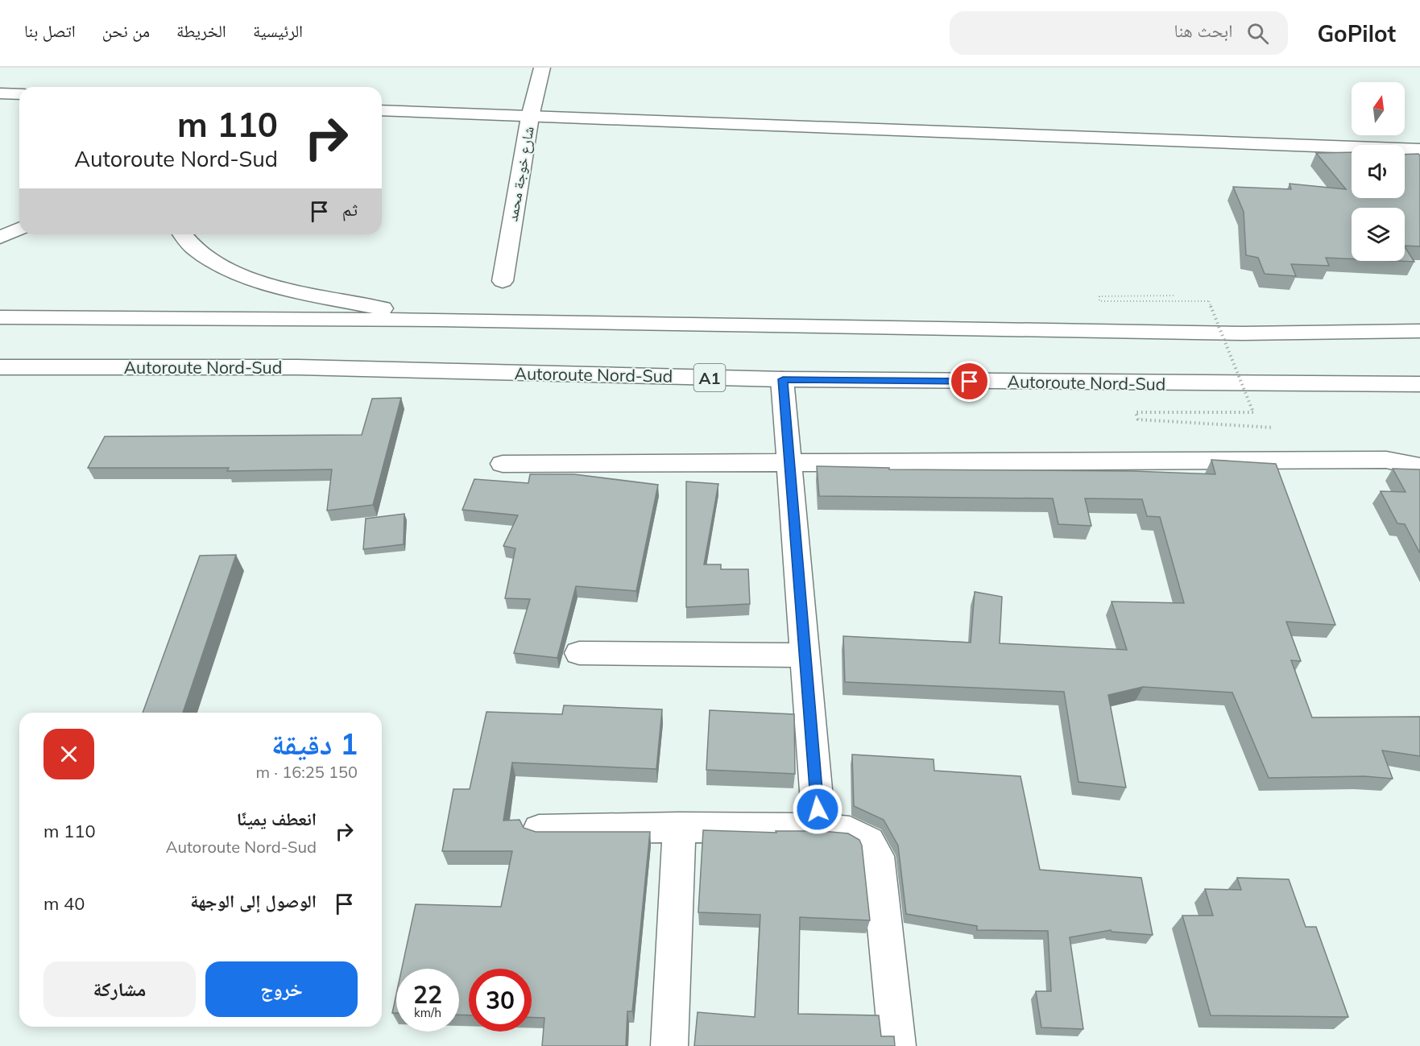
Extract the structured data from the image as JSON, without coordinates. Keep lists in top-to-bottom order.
{
  "streets": {
    "main road": ["شارع خوجة محمد", "Autoroute Nord-Sud", "A1"]
  },
  "north": "top",
  "page": {
    "header": "GoPilot",
    "search": "ابحث هنا",
    "nav": [
      "الرئيسية",
      "الخريطة",
      "من نحن",
      "اتصل بنا"
    ],
    "turn": ["110 m", "Autoroute Nord-Sud"],
    "then": "ثم",
    "heading": ["1 دقيقة", "150 m · 16:25"],
    "list": [
      {
        "name": "انعطف يمينًا",
        "note": "Autoroute Nord-Sud",
        "value": "110 m"
      },
      {
        "name": "الوصول إلى الوجهة",
        "value": "40 m"
      }
    ],
    "buttons": ["خروج", "مشاركة"],
    "speed": "22 km/h",
    "limit": "30"
  }
}
